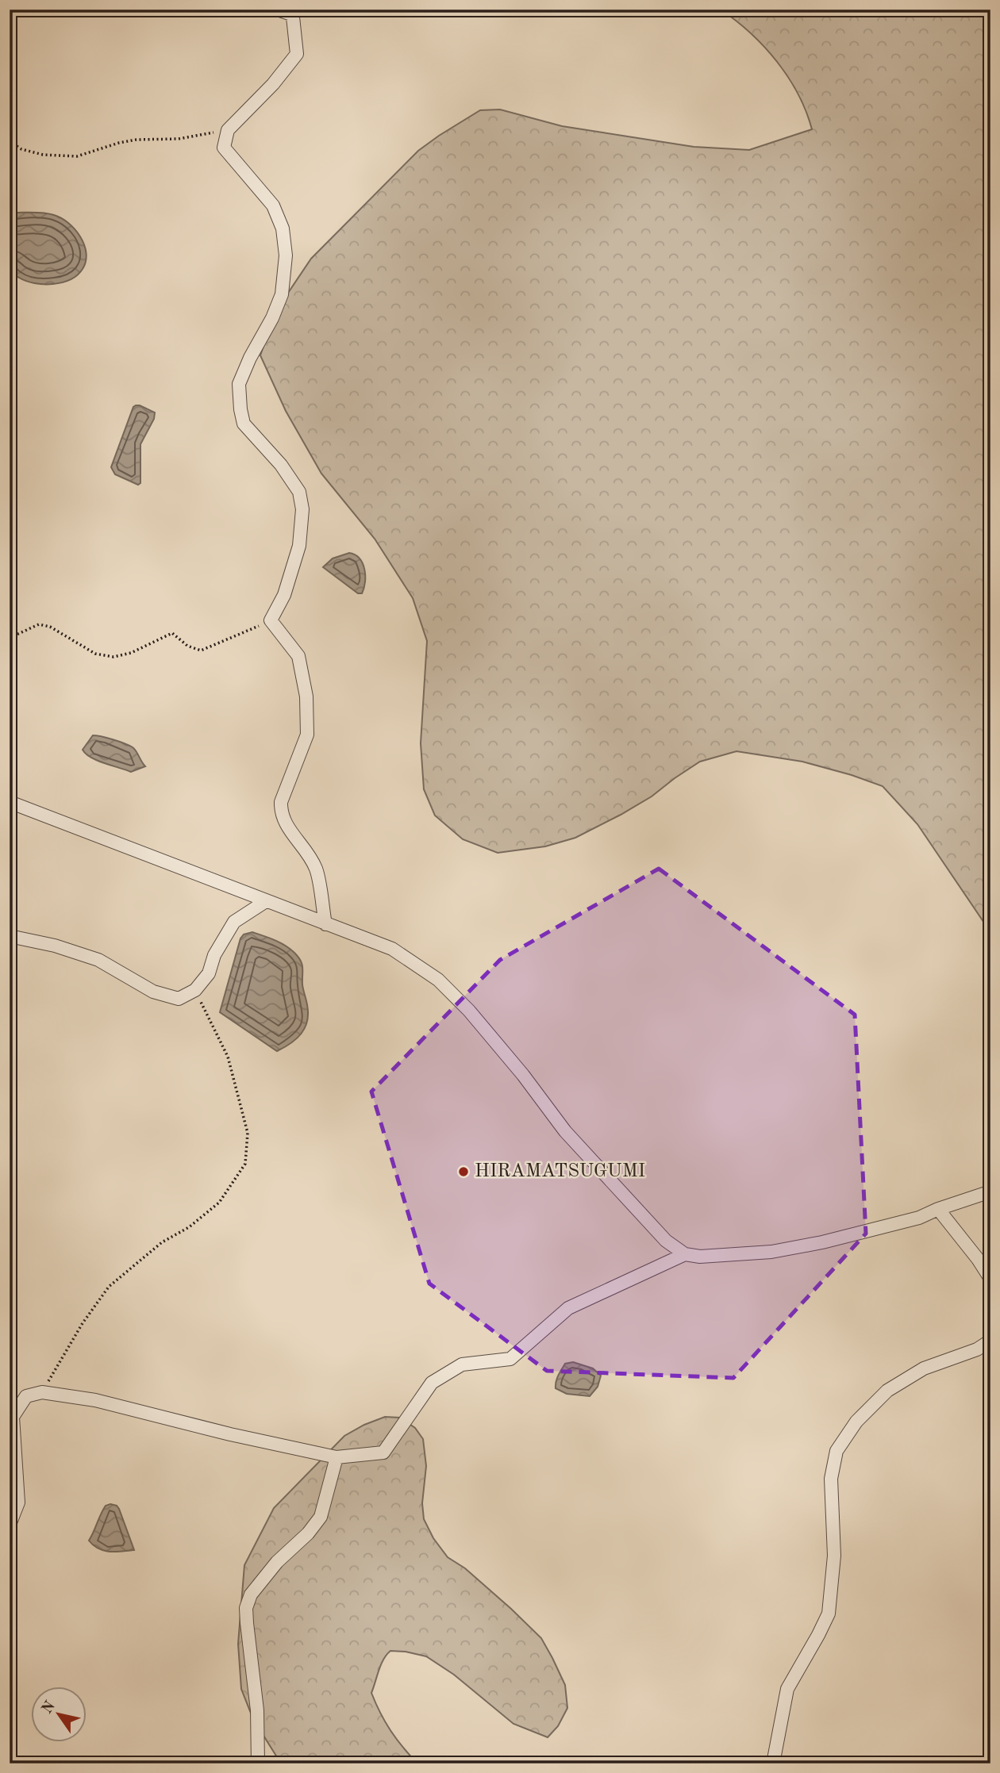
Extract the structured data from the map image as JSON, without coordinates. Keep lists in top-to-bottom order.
{
  "places": ["HIRAMATSUGUMI"],
  "north": "top left"
}
